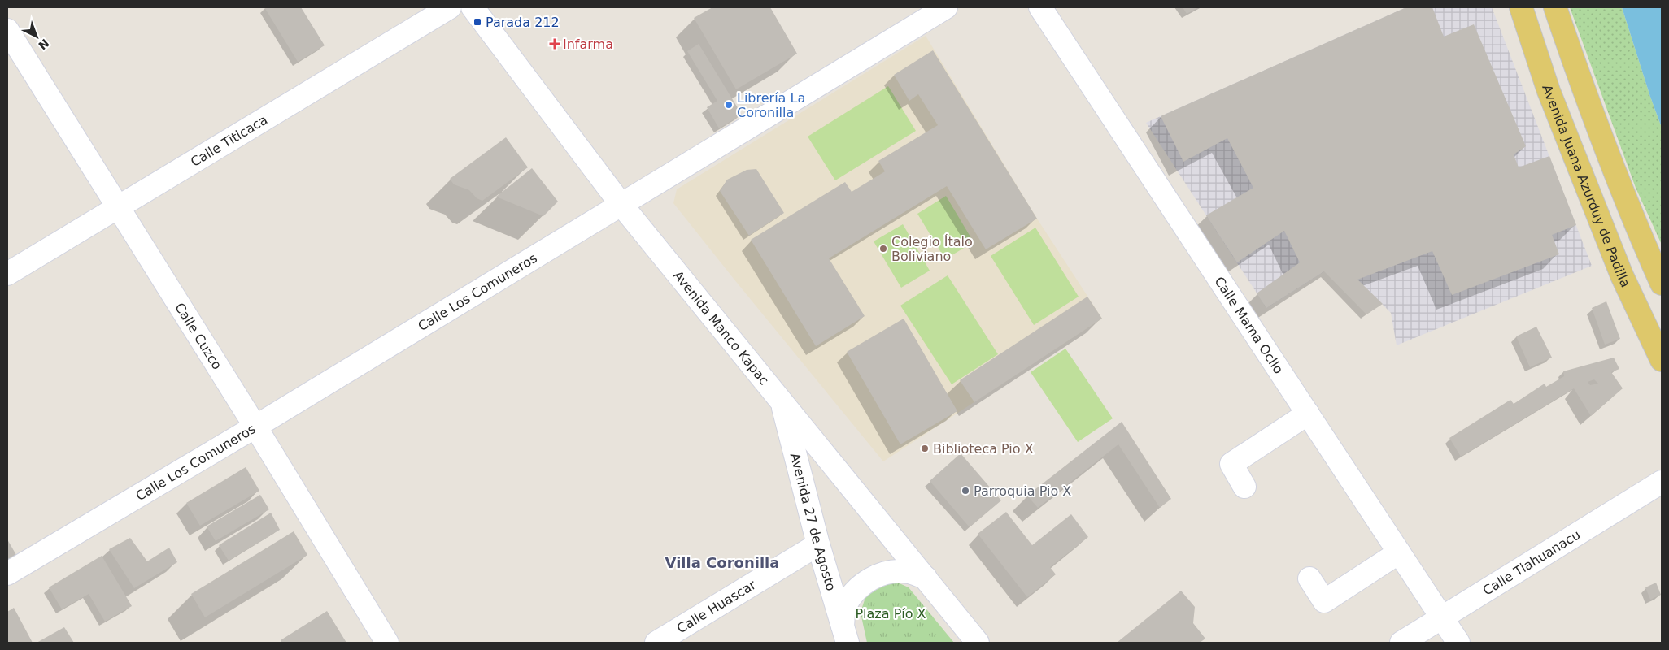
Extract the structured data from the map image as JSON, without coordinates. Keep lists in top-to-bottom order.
{
  "streets": {
    "main road": ["Avenida Juana Azurduy de Padilla"],
    "street": [
      "Calle Titicaca",
      "Calle Los Comuneros",
      "Calle Mama Ocllo",
      "Avenida Manco Kapac",
      "Calle Cuzco",
      "Avenida 27 de Agosto",
      "Calle Tiahuanacu",
      "Calle Huascar"
    ]
  },
  "crossings": [
    ["Calle Titicaca", "Calle Cuzco"],
    ["Calle Los Comuneros", "Avenida Manco Kapac"],
    ["Calle Los Comuneros", "Calle Cuzco"],
    ["Calle Mama Ocllo", "Calle Tiahuanacu"],
    ["Avenida Manco Kapac", "Avenida 27 de Agosto"],
    ["Avenida 27 de Agosto", "Calle Huascar"]
  ],
  "districts": ["Villa Coronilla"],
  "parks": ["Plaza Pío X"],
  "places": {
    "transit": ["Parada 212"],
    "health": ["Infarma"],
    "other": [
      "Librería La Coronilla",
      "Colegio Ítalo Boliviano",
      "Biblioteca Pio X",
      "Parroquia Pio X"
    ]
  },
  "north": "bottom right"
}
